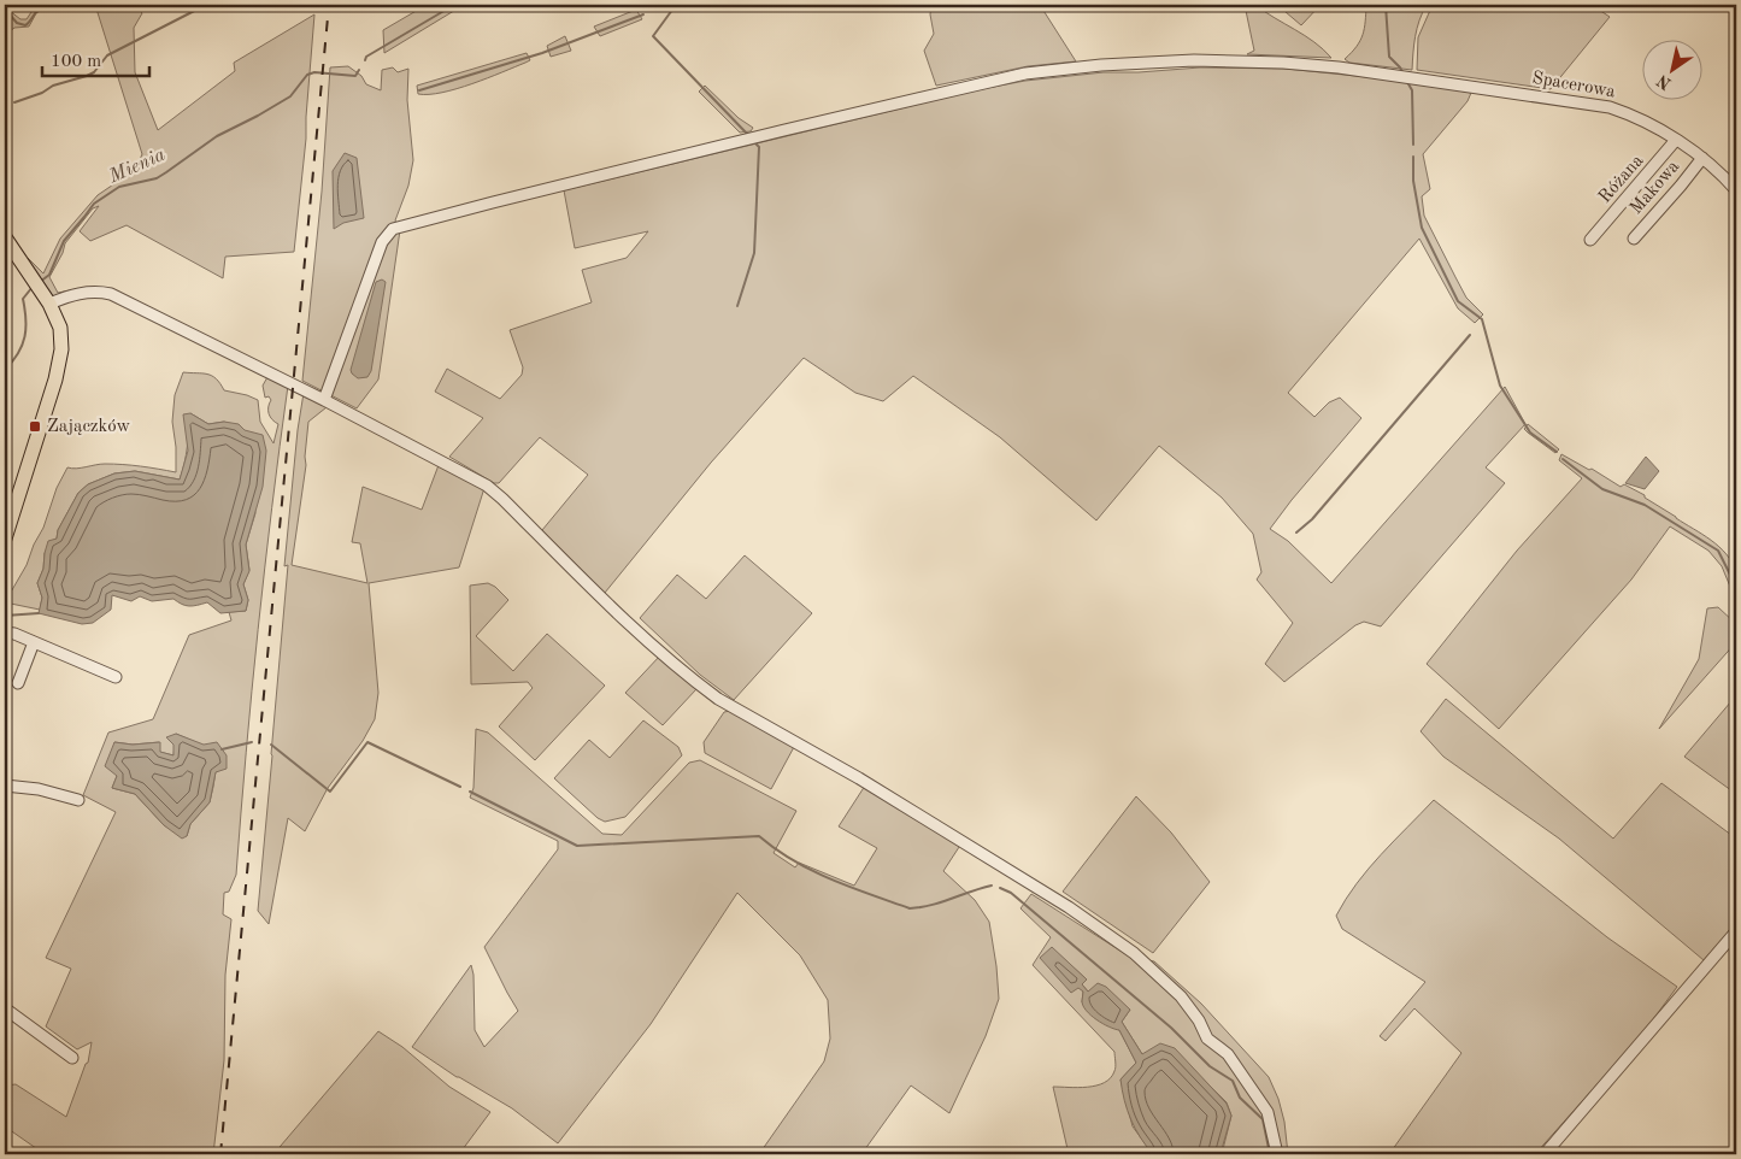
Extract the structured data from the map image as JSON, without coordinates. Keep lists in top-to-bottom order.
{
  "streets": {
    "street": ["Spacerowa", "Różana", "Makowa"]
  },
  "crossings": [
    ["Spacerowa", "Różana"],
    ["Spacerowa", "Makowa"]
  ],
  "water": ["Mienia"],
  "places": {
    "transit": ["Zajączków"]
  },
  "scale_bar": "100 m",
  "north": "bottom left"
}
